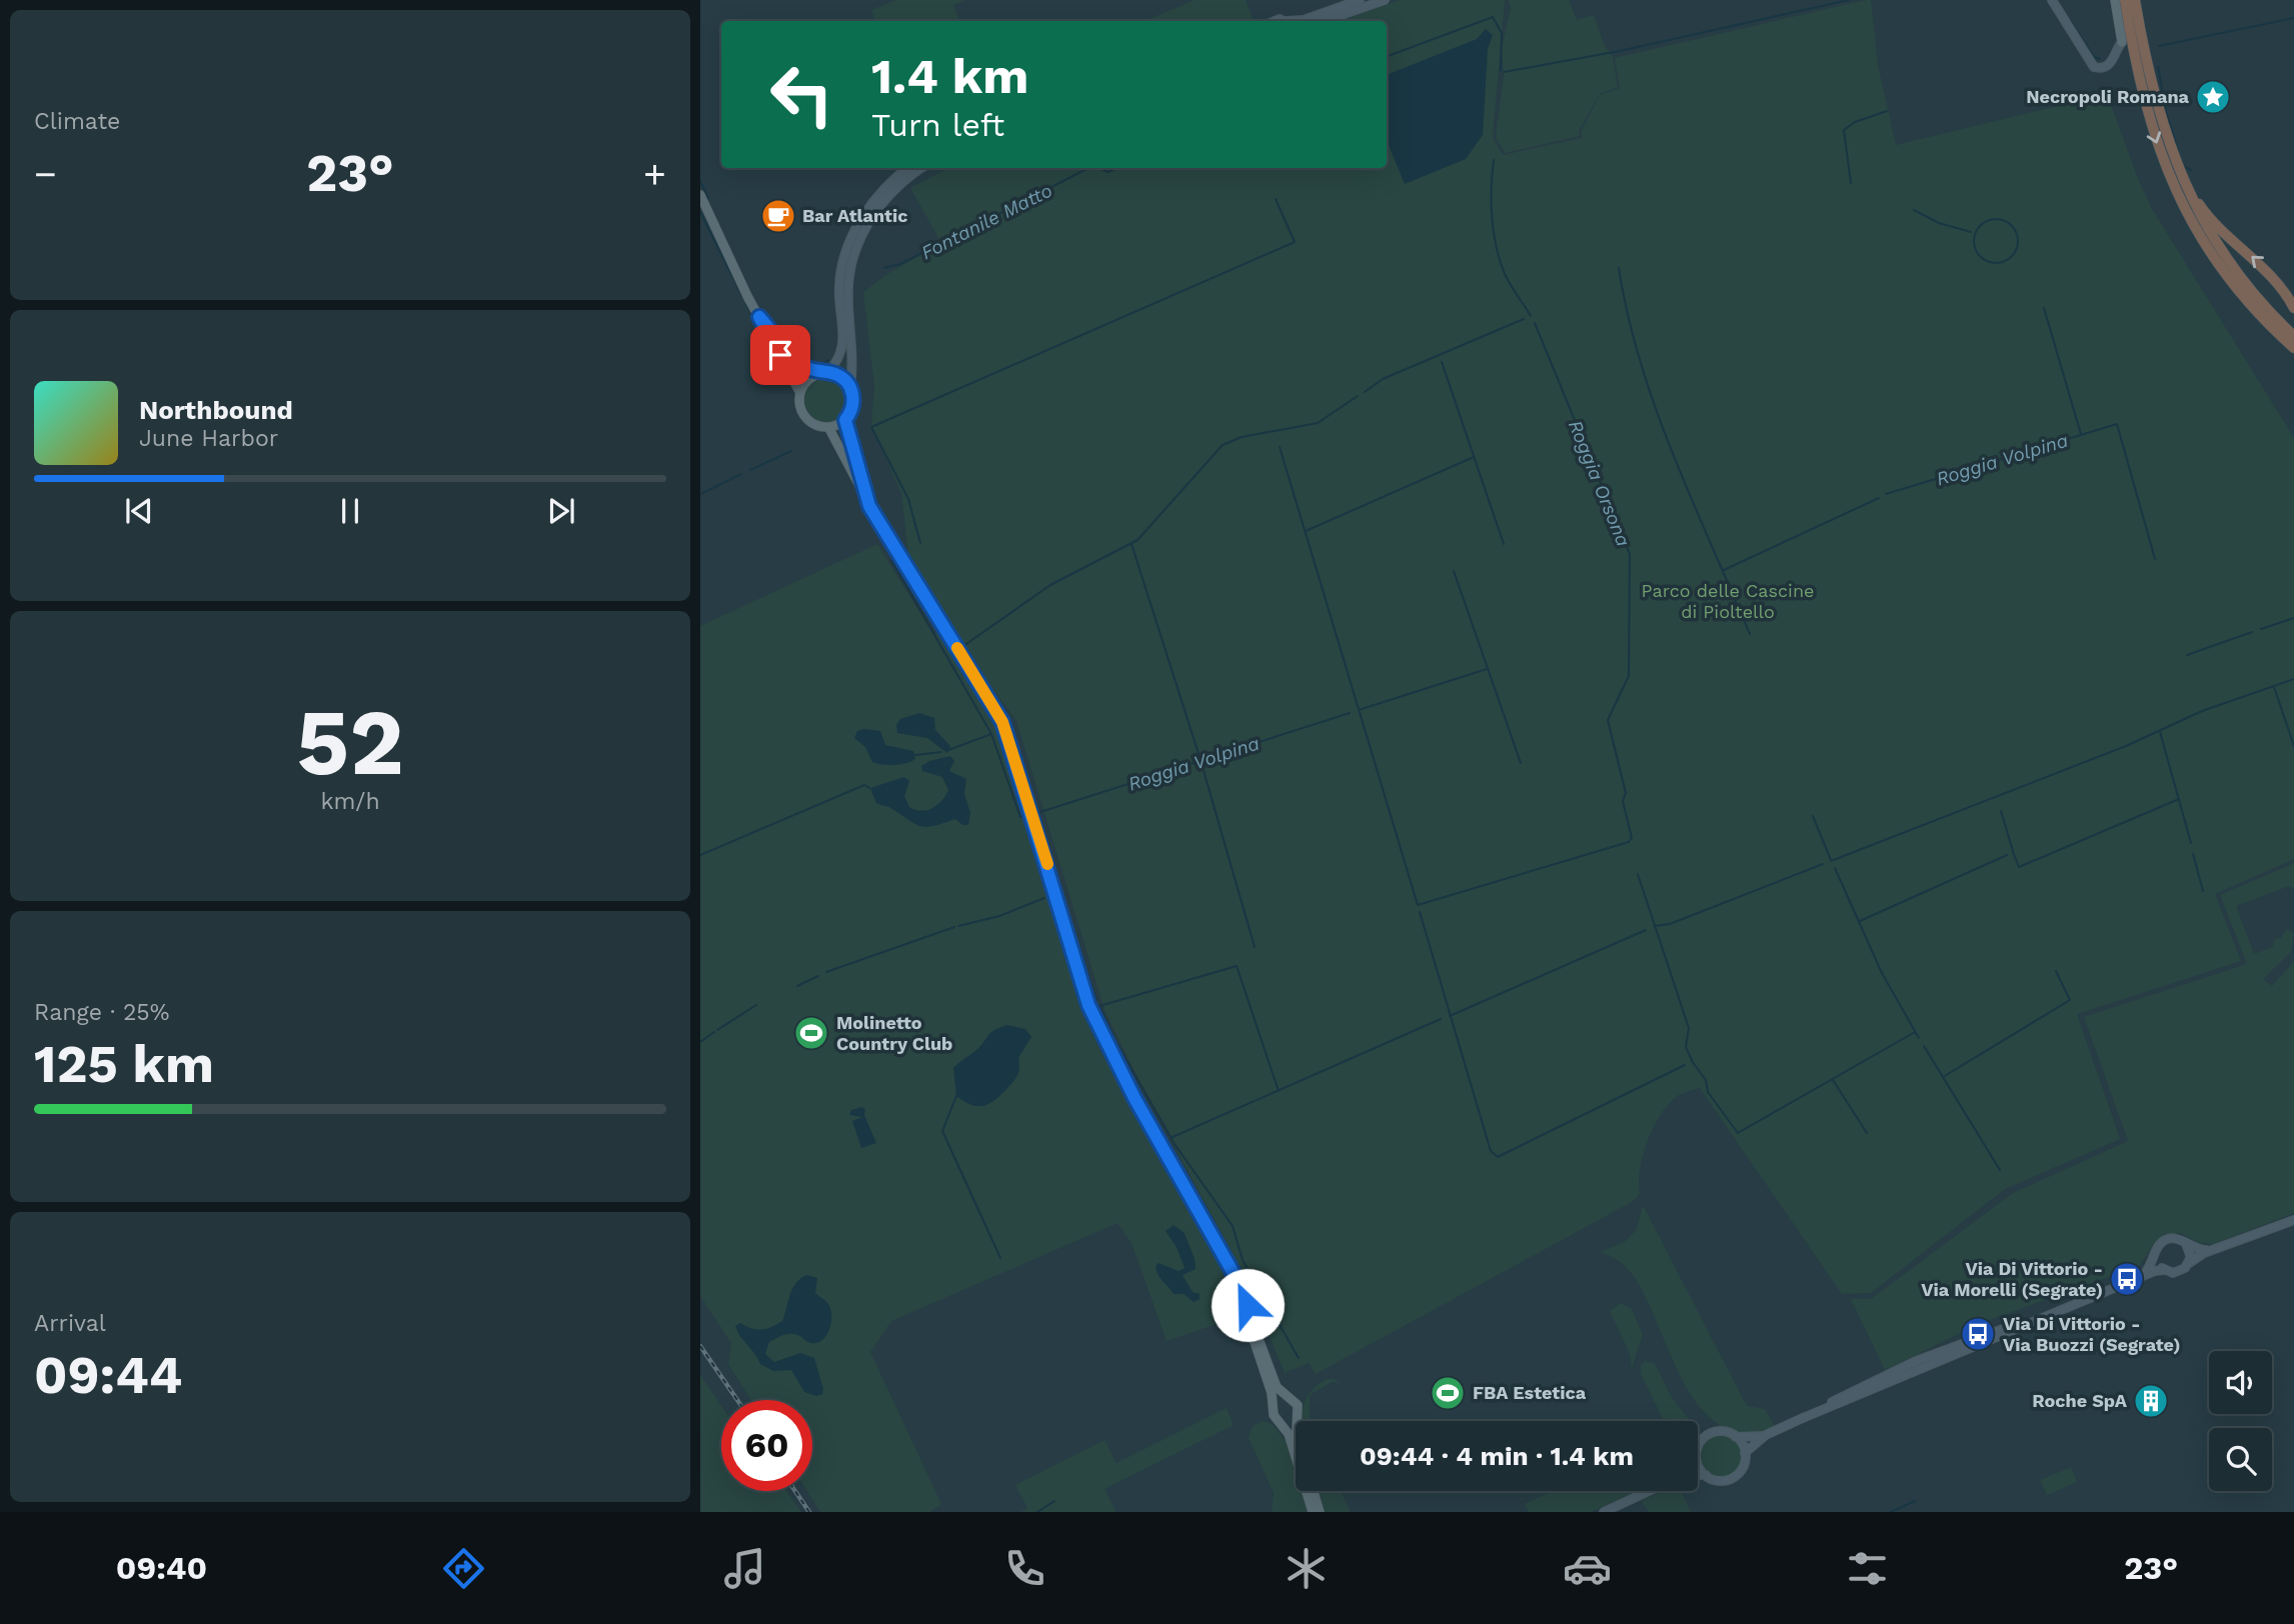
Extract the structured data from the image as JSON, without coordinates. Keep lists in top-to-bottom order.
{
  "water": ["Fontanile Matto", "Roggia Volpina", "Roggia Orsona"],
  "parks": ["Parco delle Cascine di Pioltello"],
  "places": {
    "place": ["Necropoli Romana"],
    "cafe": ["Bar Atlantic"],
    "sports": ["Molinetto Country Club", "FBA Estetica"],
    "bus stop": ["Via Di Vittorio - Via Morelli (Segrate)", "Via Di Vittorio - Via Buozzi (Segrate)"],
    "building": ["Roche SpA"]
  },
  "page": {
    "tile": [
      "Climate",
      ["52", "km/h"],
      ["Range · 25%", "125 km"],
      ["Arrival", "09:44"]
    ],
    "turn": ["1.4 km", "Turn left"],
    "heat": ["−", "23°", "+"],
    "song": ["Northbound", "June Harbor"],
    "limit": "60",
    "trip": "09:44 · 4 min · 1.4 km",
    "tabs": ["09:40", "23°"]
  }
}
